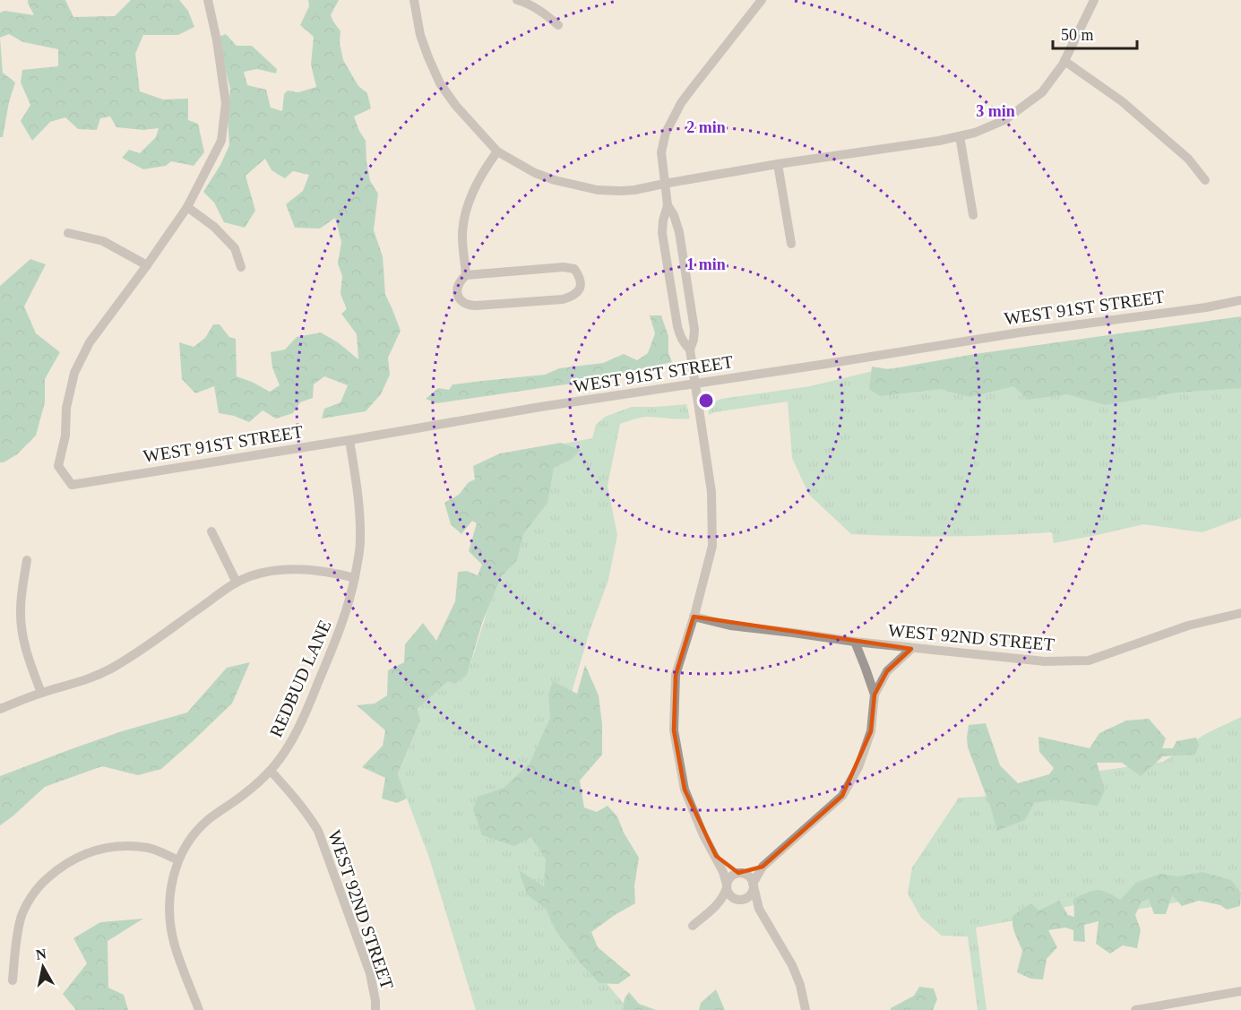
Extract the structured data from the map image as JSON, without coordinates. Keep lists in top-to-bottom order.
{
  "streets": {
    "street": ["WEST 91ST STREET", "WEST 92ND STREET", "REDBUD LANE"]
  },
  "crossings": [
    ["WEST 91ST STREET", "REDBUD LANE"],
    ["WEST 92ND STREET", "REDBUD LANE"]
  ],
  "scale_bar": "50 m",
  "north": "top",
  "rings": ["3 min", "2 min", "1 min"]
}
